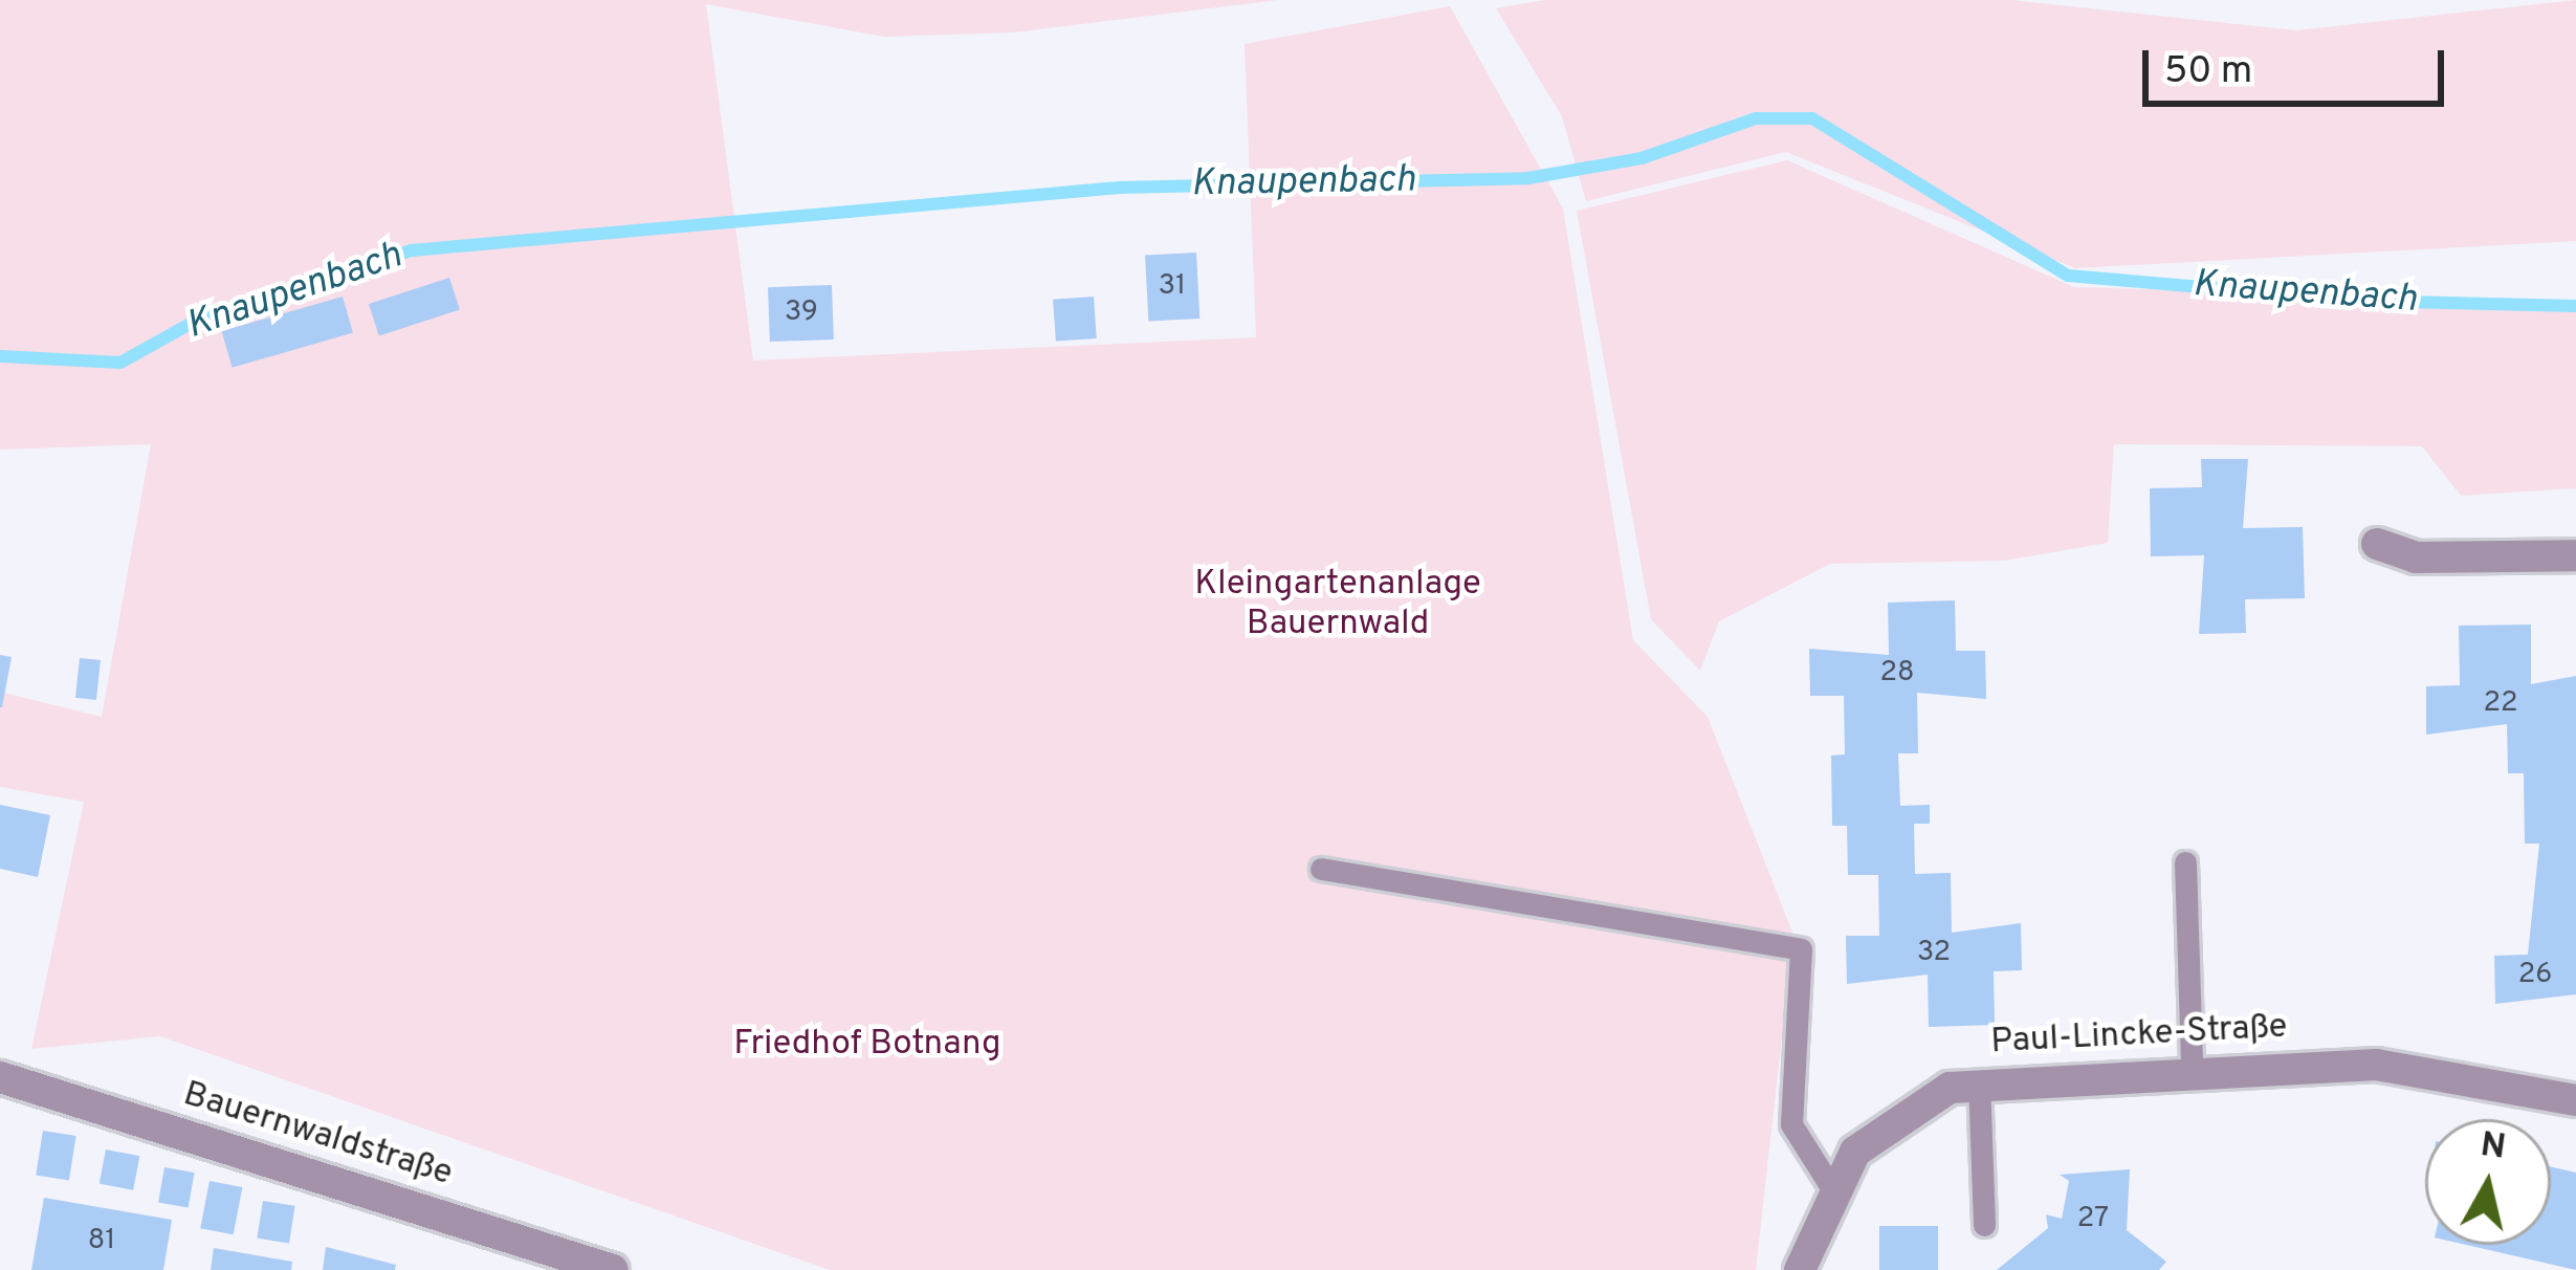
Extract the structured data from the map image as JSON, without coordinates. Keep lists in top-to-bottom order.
{
  "streets": {
    "street": ["Paul-Lincke-Straße", "Bauernwaldstraße"]
  },
  "water": ["Knaupenbach"],
  "parks": ["Kleingartenanlage Bauernwald", "Friedhof Botnang"],
  "house_numbers": [
    "31",
    "39",
    "28",
    "22",
    "32",
    "26",
    "27",
    "81"
  ],
  "scale_bar": "50 m",
  "north": "top"
}
